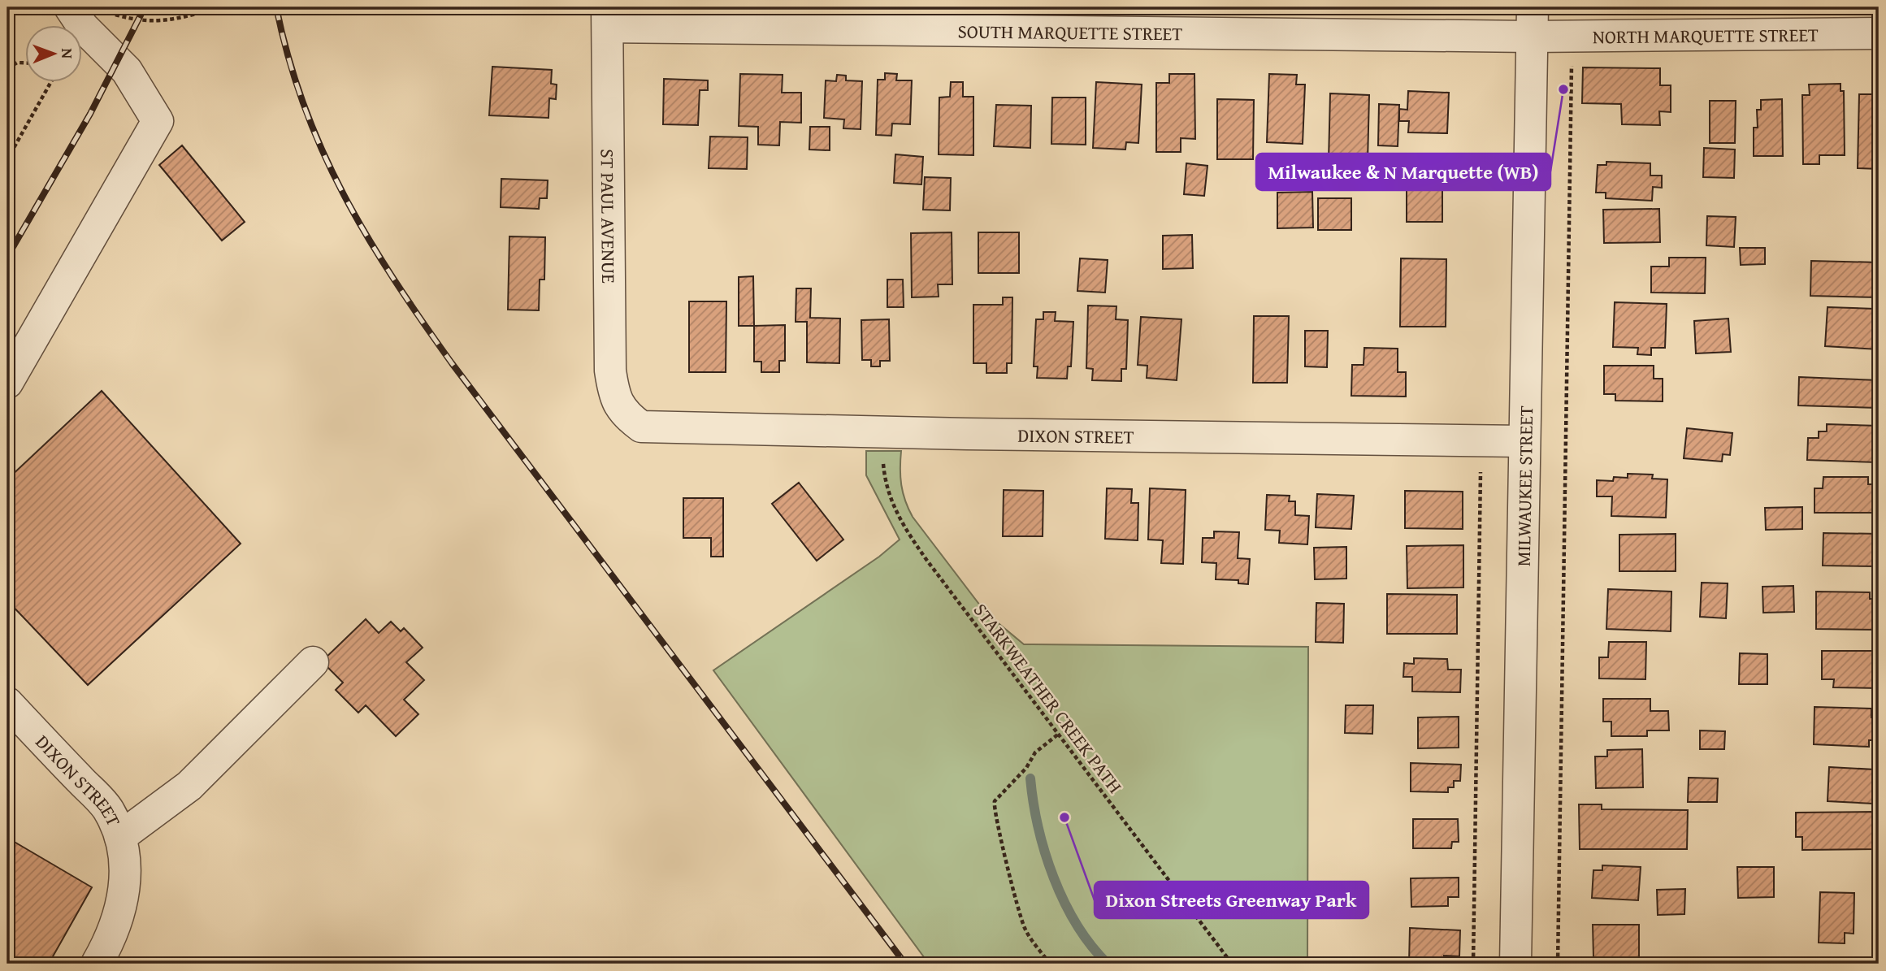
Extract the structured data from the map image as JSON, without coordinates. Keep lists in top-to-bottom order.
{
  "streets": {
    "street": [
      "SOUTH MARQUETTE STREET",
      "NORTH MARQUETTE STREET",
      "ST PAUL AVENUE",
      "DIXON STREET",
      "MILWAUKEE STREET"
    ],
    "path": ["STARKWEATHER CREEK PATH"]
  },
  "crossings": [
    ["SOUTH MARQUETTE STREET", "NORTH MARQUETTE STREET"],
    ["SOUTH MARQUETTE STREET", "ST PAUL AVENUE"],
    ["SOUTH MARQUETTE STREET", "MILWAUKEE STREET"],
    ["NORTH MARQUETTE STREET", "MILWAUKEE STREET"],
    ["ST PAUL AVENUE", "DIXON STREET"],
    ["DIXON STREET", "MILWAUKEE STREET"]
  ],
  "places": ["Milwaukee & N Marquette (WB)", "Dixon Streets Greenway Park"],
  "north": "right"
}
